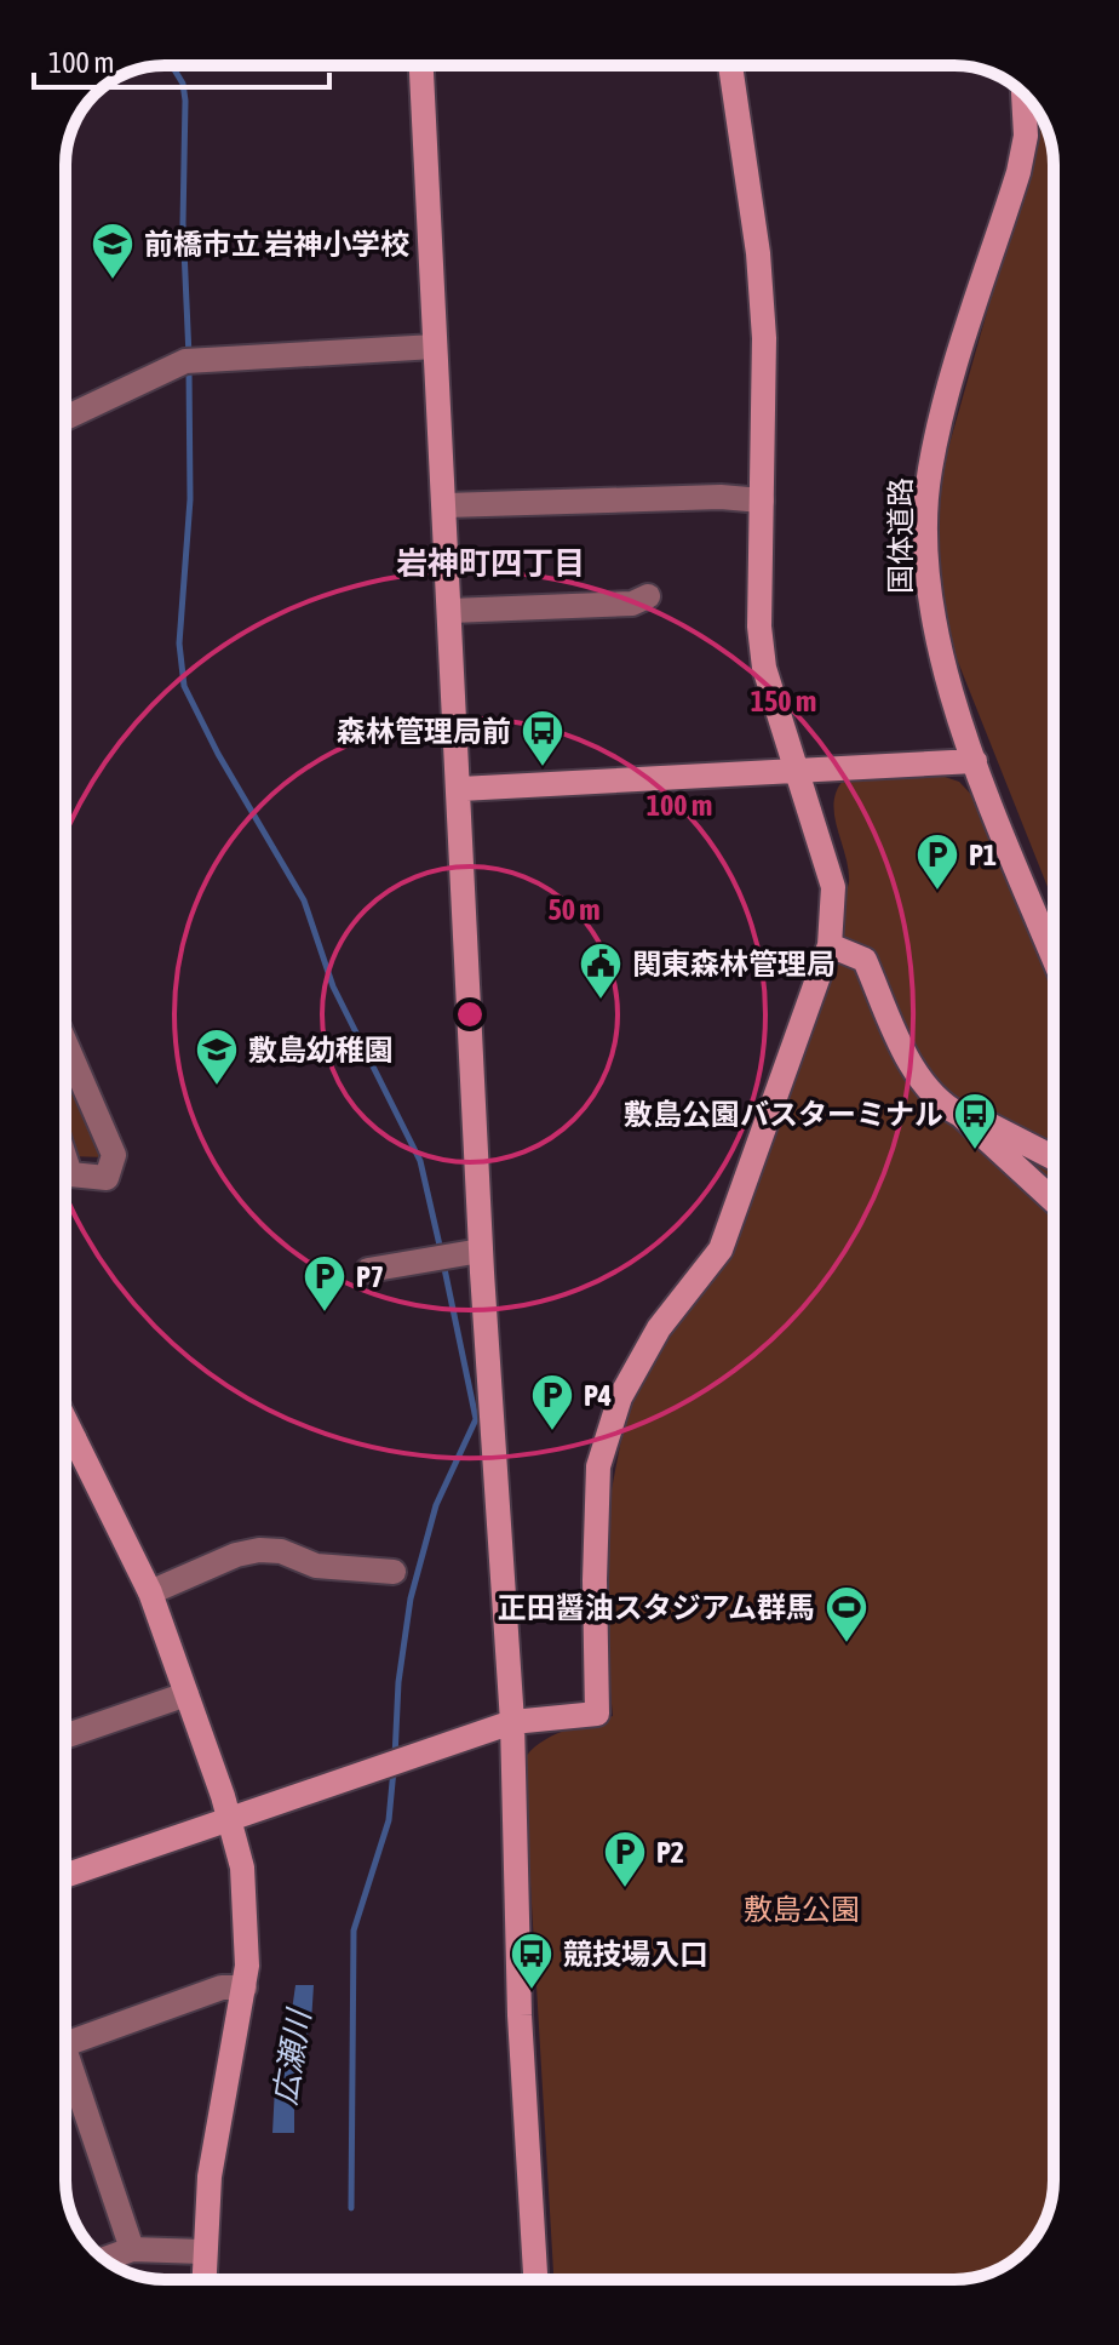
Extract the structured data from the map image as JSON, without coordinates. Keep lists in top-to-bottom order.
{
  "streets": {
    "street": ["国体道路"]
  },
  "districts": ["岩神町四丁目"],
  "water": ["広瀬川"],
  "parks": ["敷島公園"],
  "places": {
    "school or university": ["前橋市立 岩神小学校", "敷島幼稚園"],
    "bus stop": ["森林管理局前", "敷島公園バスターミナル", "競技場入口"],
    "parking": [
      "P1",
      "P7",
      "P4",
      "P2"
    ],
    "public building": ["関東森林管理局"],
    "sports": ["正田醤油スタジアム群馬"]
  },
  "scale_bar": "100 m",
  "rings": ["150 m", "100 m", "50 m"]
}
